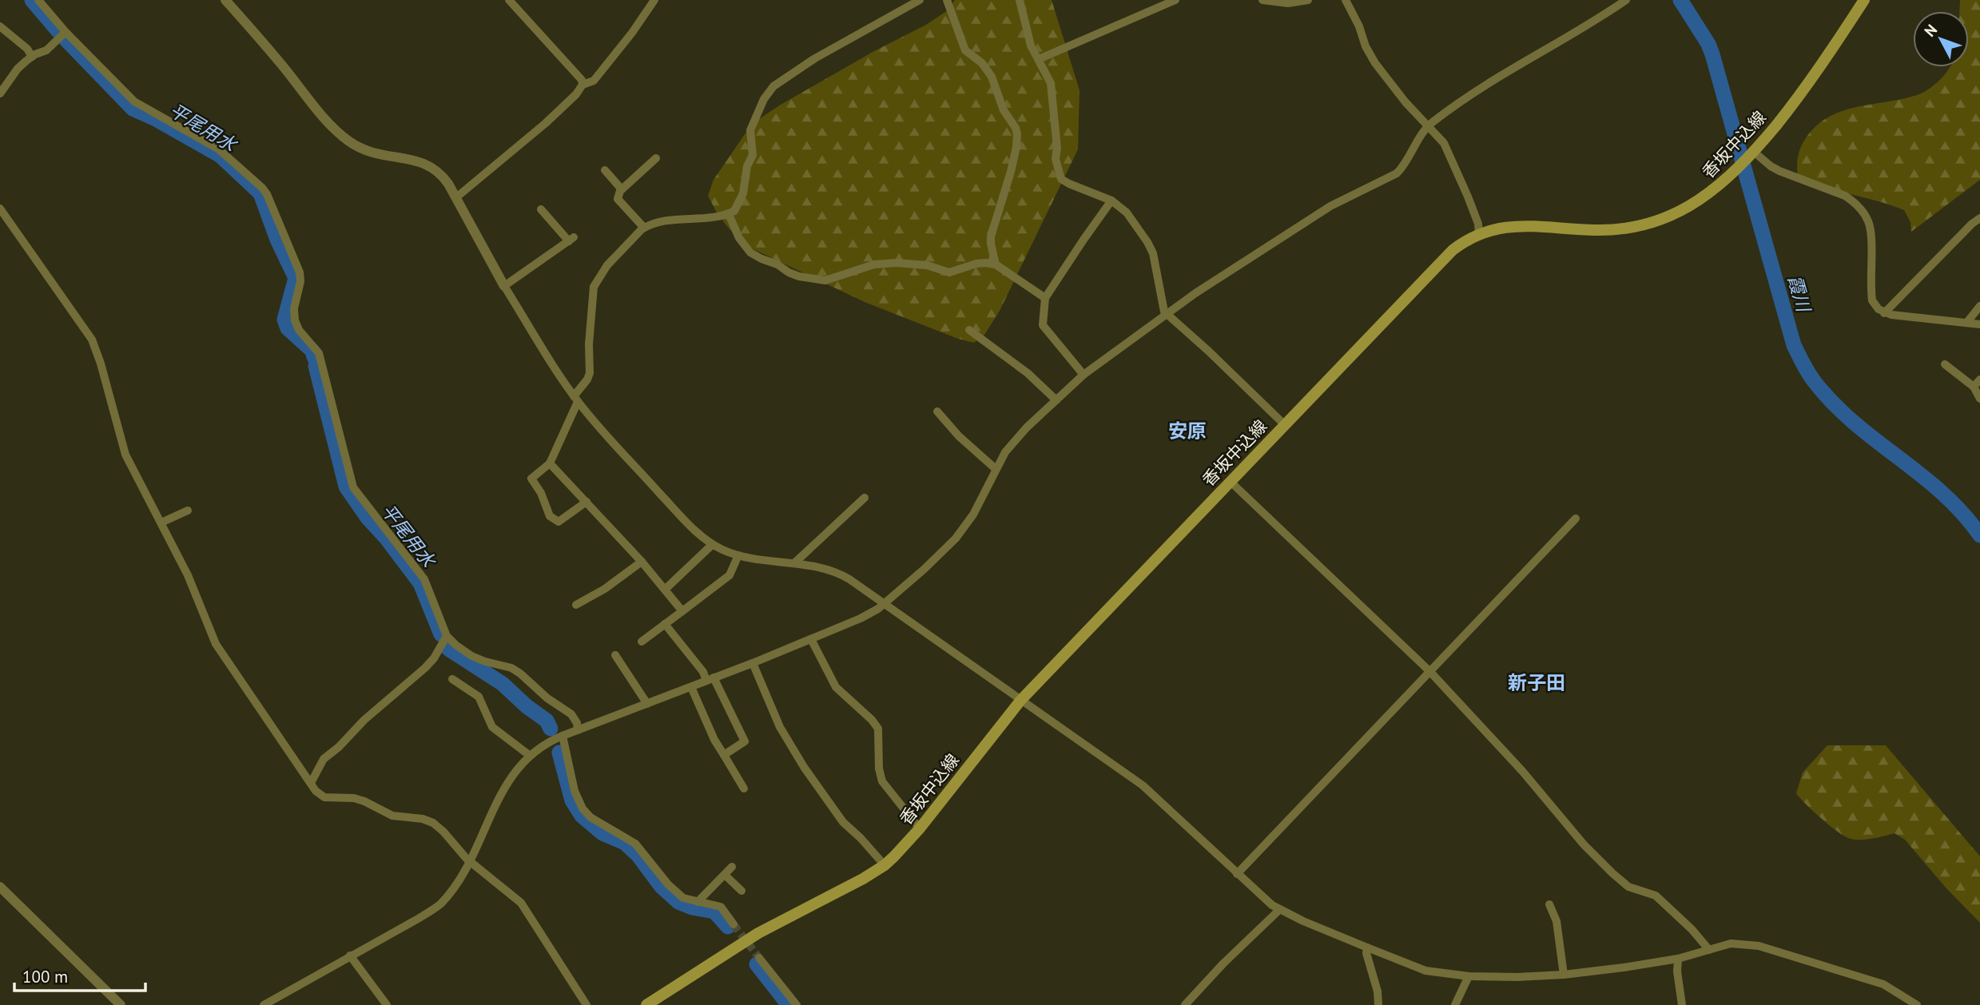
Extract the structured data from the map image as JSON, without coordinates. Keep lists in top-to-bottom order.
{
  "streets": {
    "main road": ["香坂中込線"]
  },
  "districts": ["安原", "新子田"],
  "water": ["平尾用水", "霞川"],
  "scale_bar": "100 m",
  "north": "top left"
}
